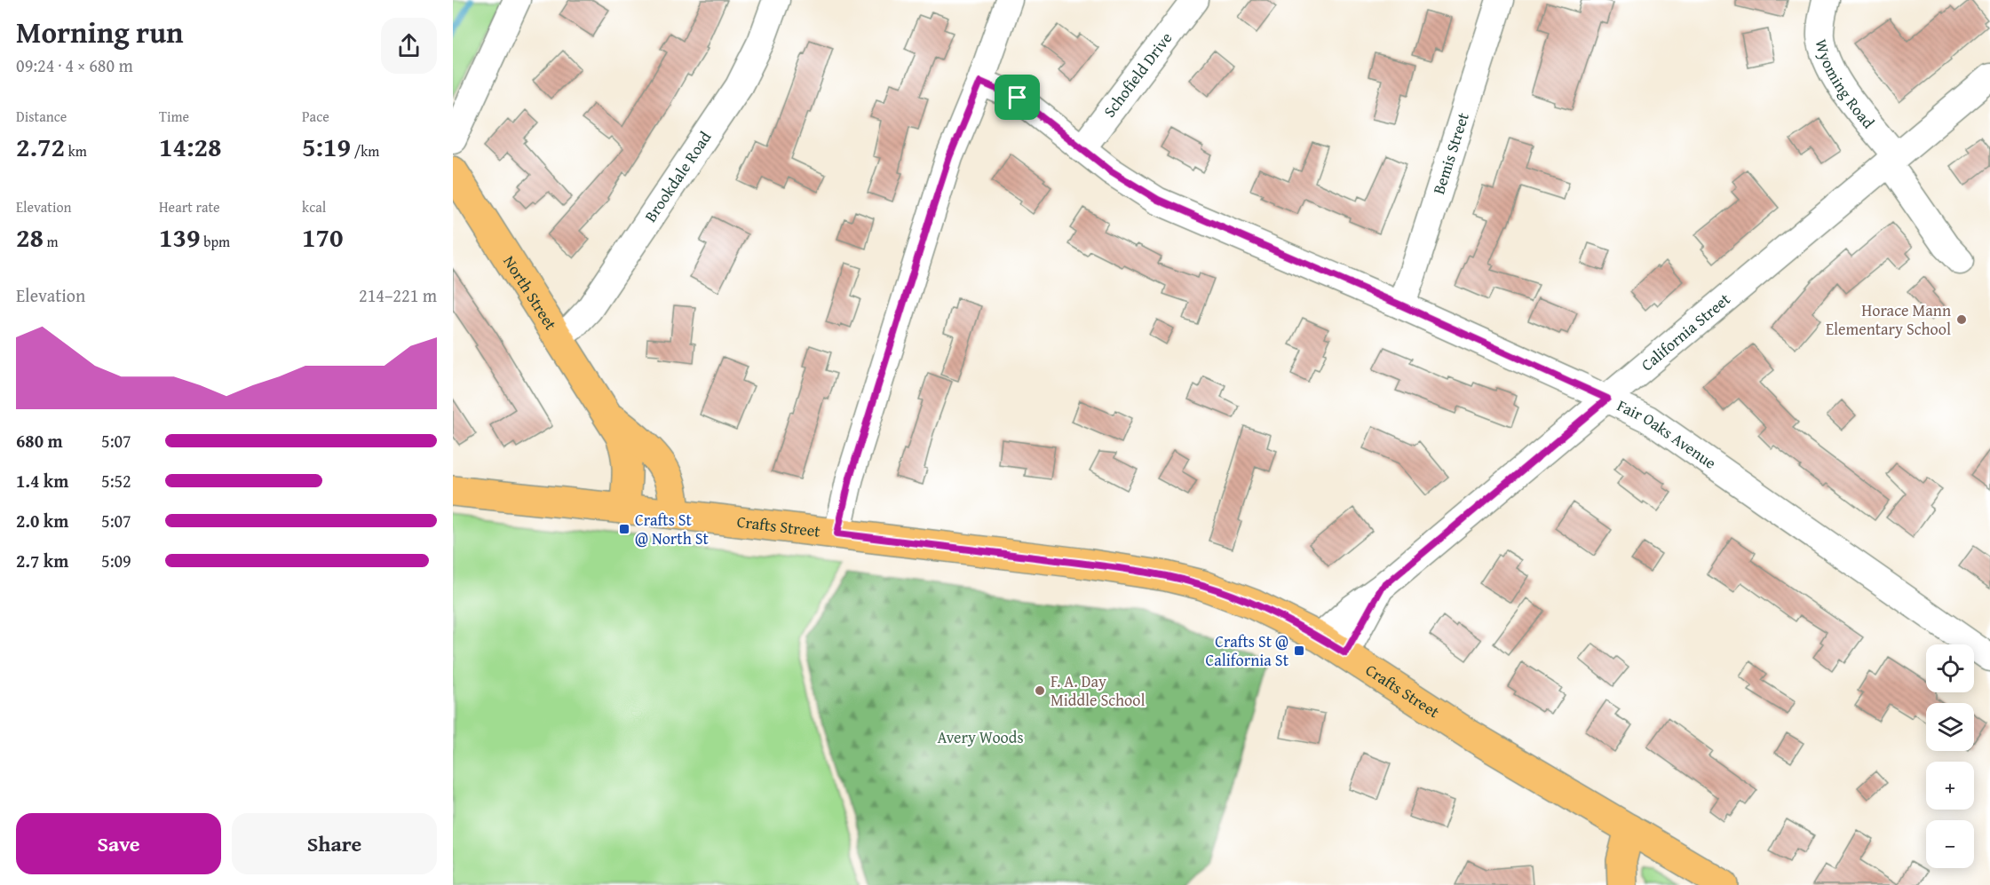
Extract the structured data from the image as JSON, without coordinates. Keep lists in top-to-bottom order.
{
  "streets": {
    "main road": ["North Street", "Crafts Street"],
    "street": [
      "Schofield Drive",
      "Wyoming Road",
      "Bemis Street",
      "Brookdale Road",
      "California Street",
      "Fair Oaks Avenue"
    ]
  },
  "crossings": [
    ["Schofield Drive", "Fair Oaks Avenue"],
    ["Wyoming Road", "California Street"],
    ["Bemis Street", "Fair Oaks Avenue"],
    ["Brookdale Road", "North Street"],
    ["North Street", "Crafts Street"],
    ["California Street", "Fair Oaks Avenue"],
    ["California Street", "Crafts Street"]
  ],
  "parks": ["Avery Woods"],
  "places": {
    "other": ["Horace Mann Elementary School", "F. A. Day Middle School"],
    "transit": ["Crafts St @ North St", "Crafts St @ California St"]
  },
  "page": {
    "heading": ["Morning run", "09:24 · 4 × 680 m"],
    "stats": [
      ["Distance", "2.72 km"],
      ["Time", "14:28"],
      ["Pace", "5:19 /km"],
      ["Elevation", "28 m"],
      ["Heart rate", "139 bpm"],
      ["kcal", "170"]
    ],
    "chart": ["Elevation", "214–221 m"],
    "list": [
      {
        "name": "680 m",
        "note": "5:07"
      },
      {
        "name": "1.4 km",
        "note": "5:52"
      },
      {
        "name": "2.0 km",
        "note": "5:07"
      },
      {
        "name": "2.7 km",
        "note": "5:09"
      }
    ],
    "map_buttons": ["+", "−"],
    "buttons": ["Save", "Share"]
  }
}
